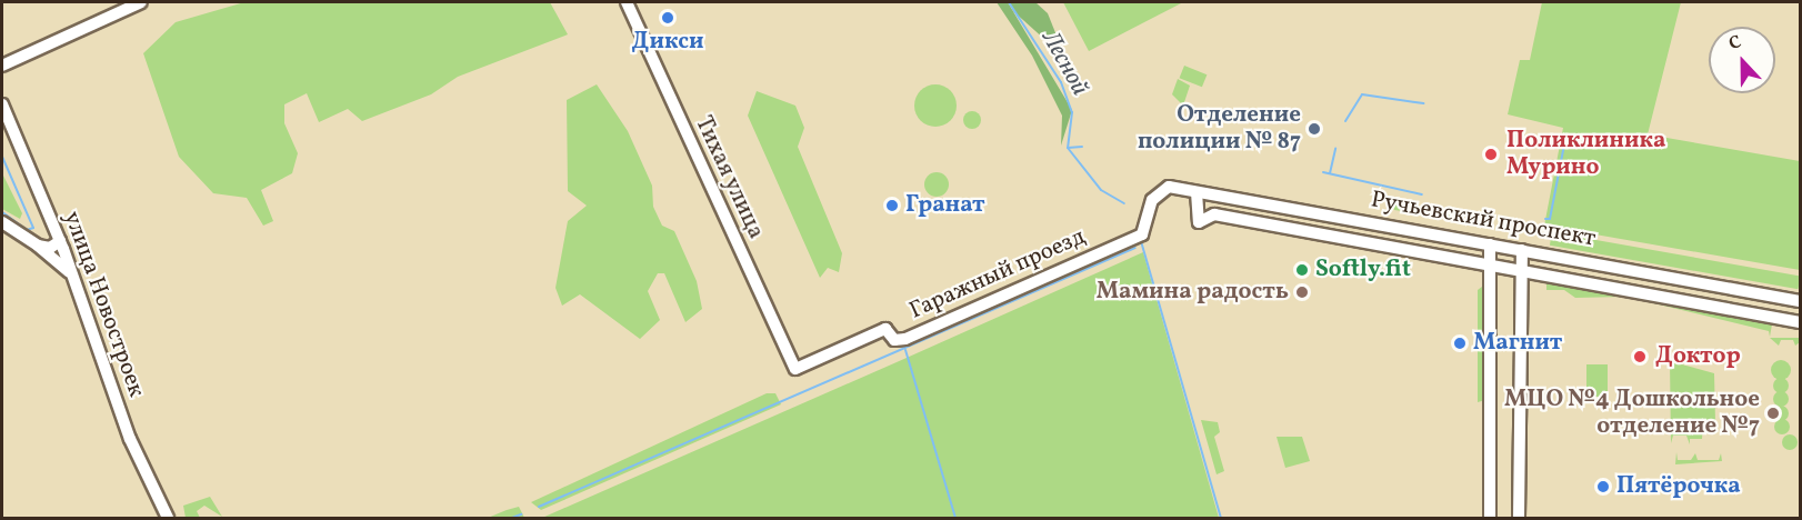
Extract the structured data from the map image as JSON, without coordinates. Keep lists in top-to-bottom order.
{
  "streets": {
    "street": [
      "Тихая улица",
      "Ручьевский проспект",
      "Гаражный проезд",
      "улица Новостроек"
    ]
  },
  "crossings": [
    ["Тихая улица", "Гаражный проезд"],
    ["Ручьевский проспект", "Гаражный проезд"]
  ],
  "water": ["Лесной"],
  "places": [
    "Дикси",
    "Отделение полиции № 87",
    "Поликлиника Мурино",
    "Гранат",
    "Softly.fit",
    "Мамина радость",
    "Магнит",
    "Доктор",
    "МЦО №4 Дошкольное отделение №7",
    "Пятёрочка"
  ],
  "north": "top"
}
